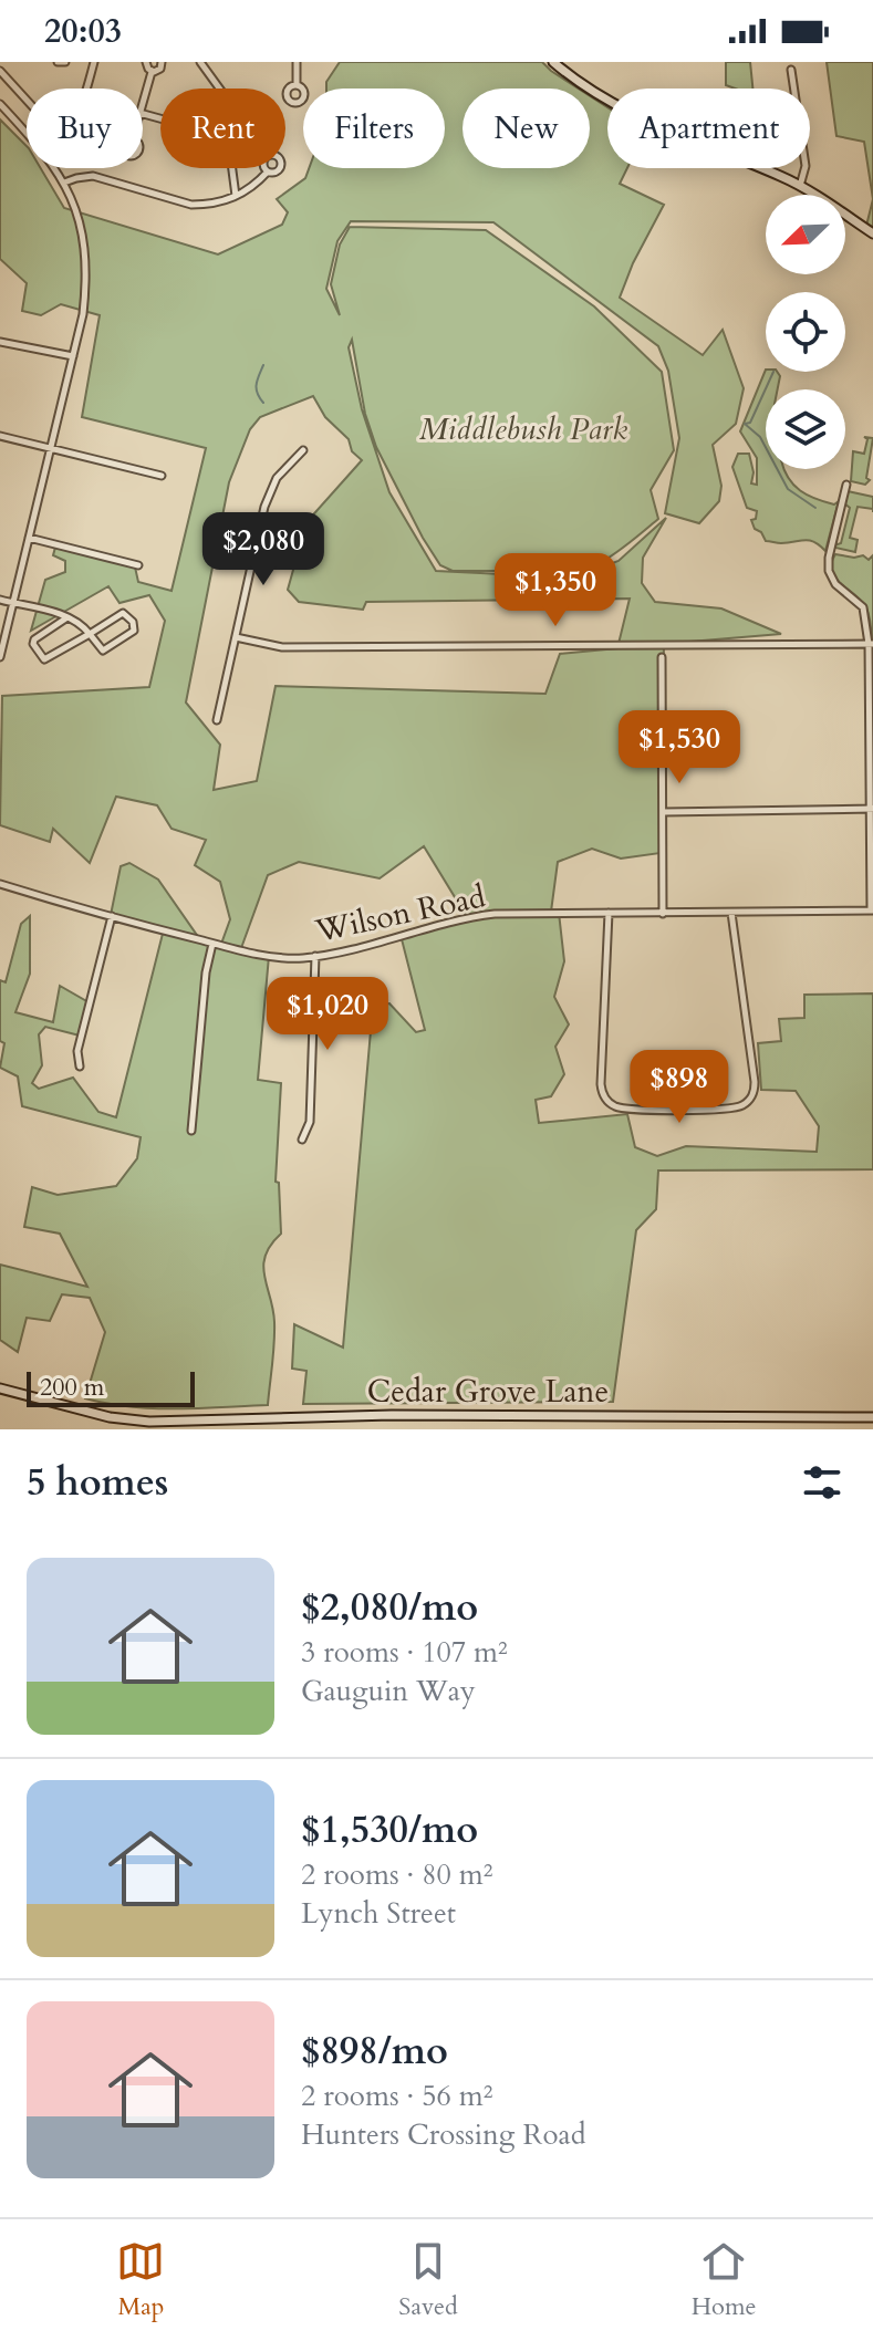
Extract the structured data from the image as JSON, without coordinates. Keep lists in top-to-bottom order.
{
  "streets": {
    "main road": ["Cedar Grove Lane"],
    "street": ["Wilson Road"]
  },
  "parks": ["Middlebush Park"],
  "scale_bar": "200 m",
  "north": "bottom left",
  "page": {
    "status": "20:03",
    "chip": [
      "Buy",
      "Rent",
      "Filters",
      "New",
      "Apartment"
    ],
    "price": [
      "$2,080",
      "$1,350",
      "$1,530",
      "$1,020",
      "$898"
    ],
    "scale": "200 m",
    "heading": "5 homes",
    "list": [
      {
        "name": "$2,080/mo",
        "note": "3 rooms · 107 m² · Gauguin Way"
      },
      {
        "name": "$1,530/mo",
        "note": "2 rooms · 80 m² · Lynch Street"
      },
      {
        "name": "$898/mo",
        "note": "2 rooms · 56 m² · Hunters Crossing Road"
      }
    ],
    "tabs": ["Map", "Saved", "Home"]
  }
}
